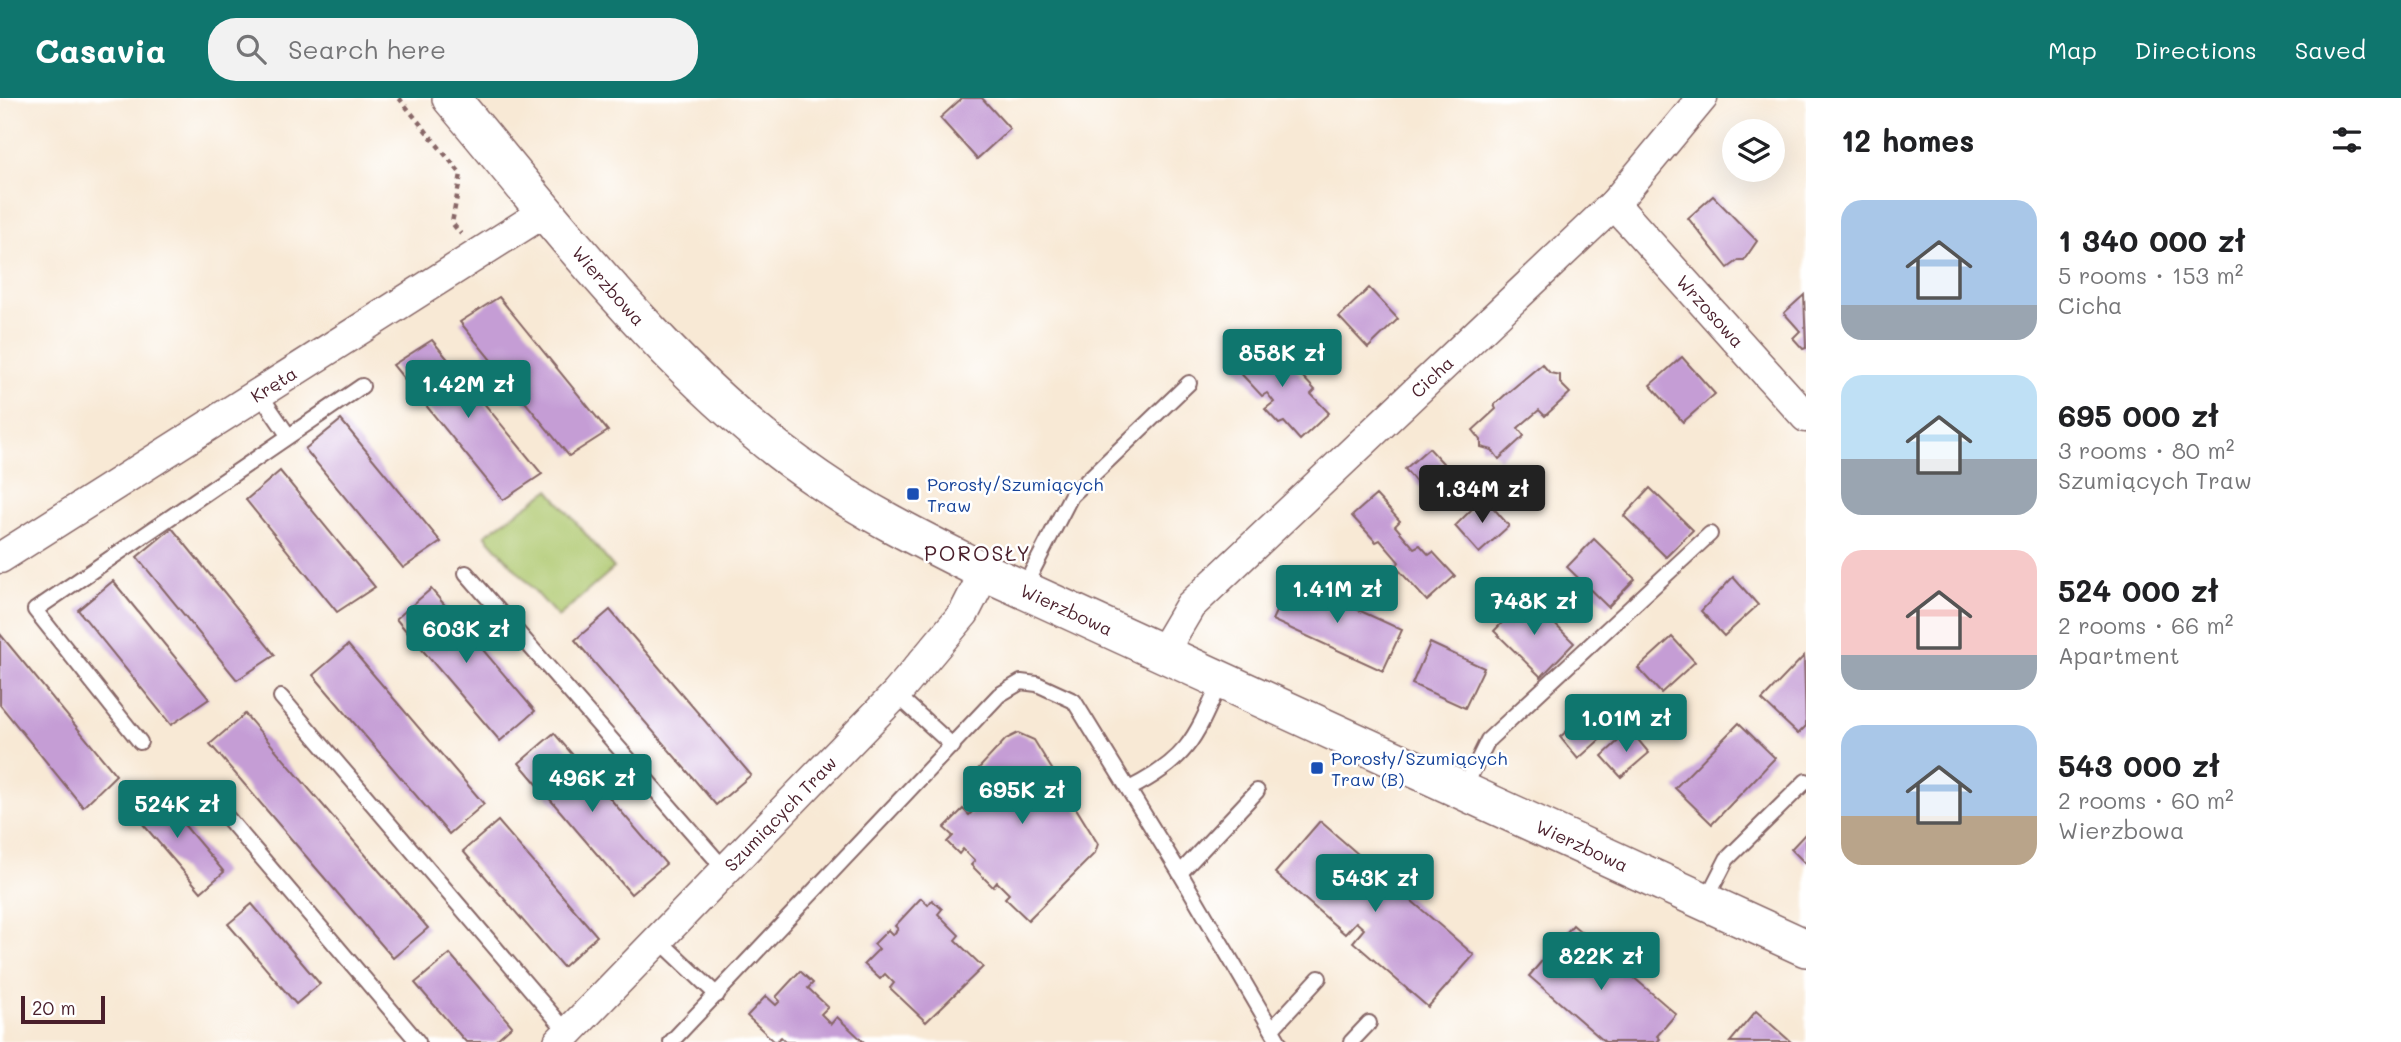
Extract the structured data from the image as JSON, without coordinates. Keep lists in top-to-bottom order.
{
  "streets": {
    "street": [
      "Wierzbowa",
      "Wrzosowa",
      "Cicha",
      "Kręta",
      "Szumiących Traw"
    ]
  },
  "crossings": [
    ["Wierzbowa", "Cicha"],
    ["Wierzbowa", "Kręta"],
    ["Wierzbowa", "Szumiących Traw"],
    ["Wrzosowa", "Cicha"]
  ],
  "districts": ["POROSŁY"],
  "places": {
    "transit": ["Porosły/Szumiących Traw", "Porosły/Szumiących Traw (B)"]
  },
  "scale_bar": "20 m",
  "page": {
    "header": "Casavia",
    "search": "Search here",
    "nav": ["Map", "Directions", "Saved"],
    "heading": "12 homes",
    "list": [
      {
        "name": "1 340 000 zł",
        "note": "5 rooms · 153 m² · Cicha"
      },
      {
        "name": "695 000 zł",
        "note": "3 rooms · 80 m² · Szumiących Traw"
      },
      {
        "name": "524 000 zł",
        "note": "2 rooms · 66 m² · Apartment"
      },
      {
        "name": "543 000 zł",
        "note": "2 rooms · 60 m² · Wierzbowa"
      }
    ],
    "price": [
      "858K zł",
      "1.42M zł",
      "1.34M zł",
      "1.41M zł",
      "748K zł",
      "603K zł",
      "1.01M zł",
      "496K zł",
      "695K zł",
      "524K zł",
      "543K zł",
      "822K zł"
    ],
    "scale": "20 m"
  }
}
